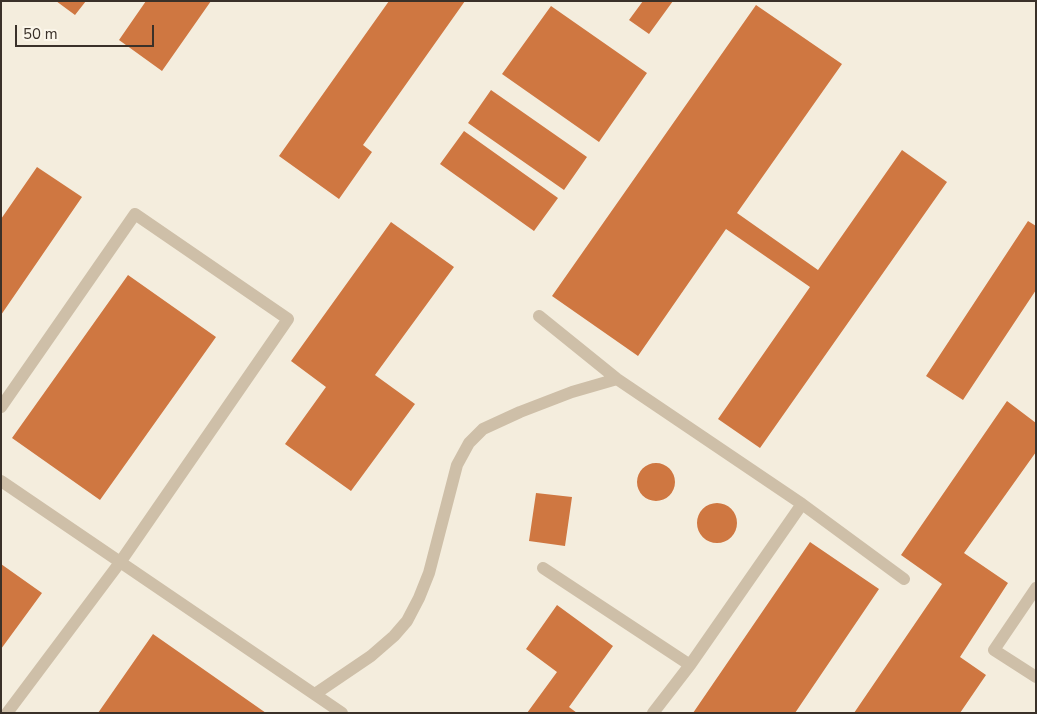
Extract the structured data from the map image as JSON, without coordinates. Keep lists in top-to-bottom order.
{
  "scale_bar": "50 m"
}
